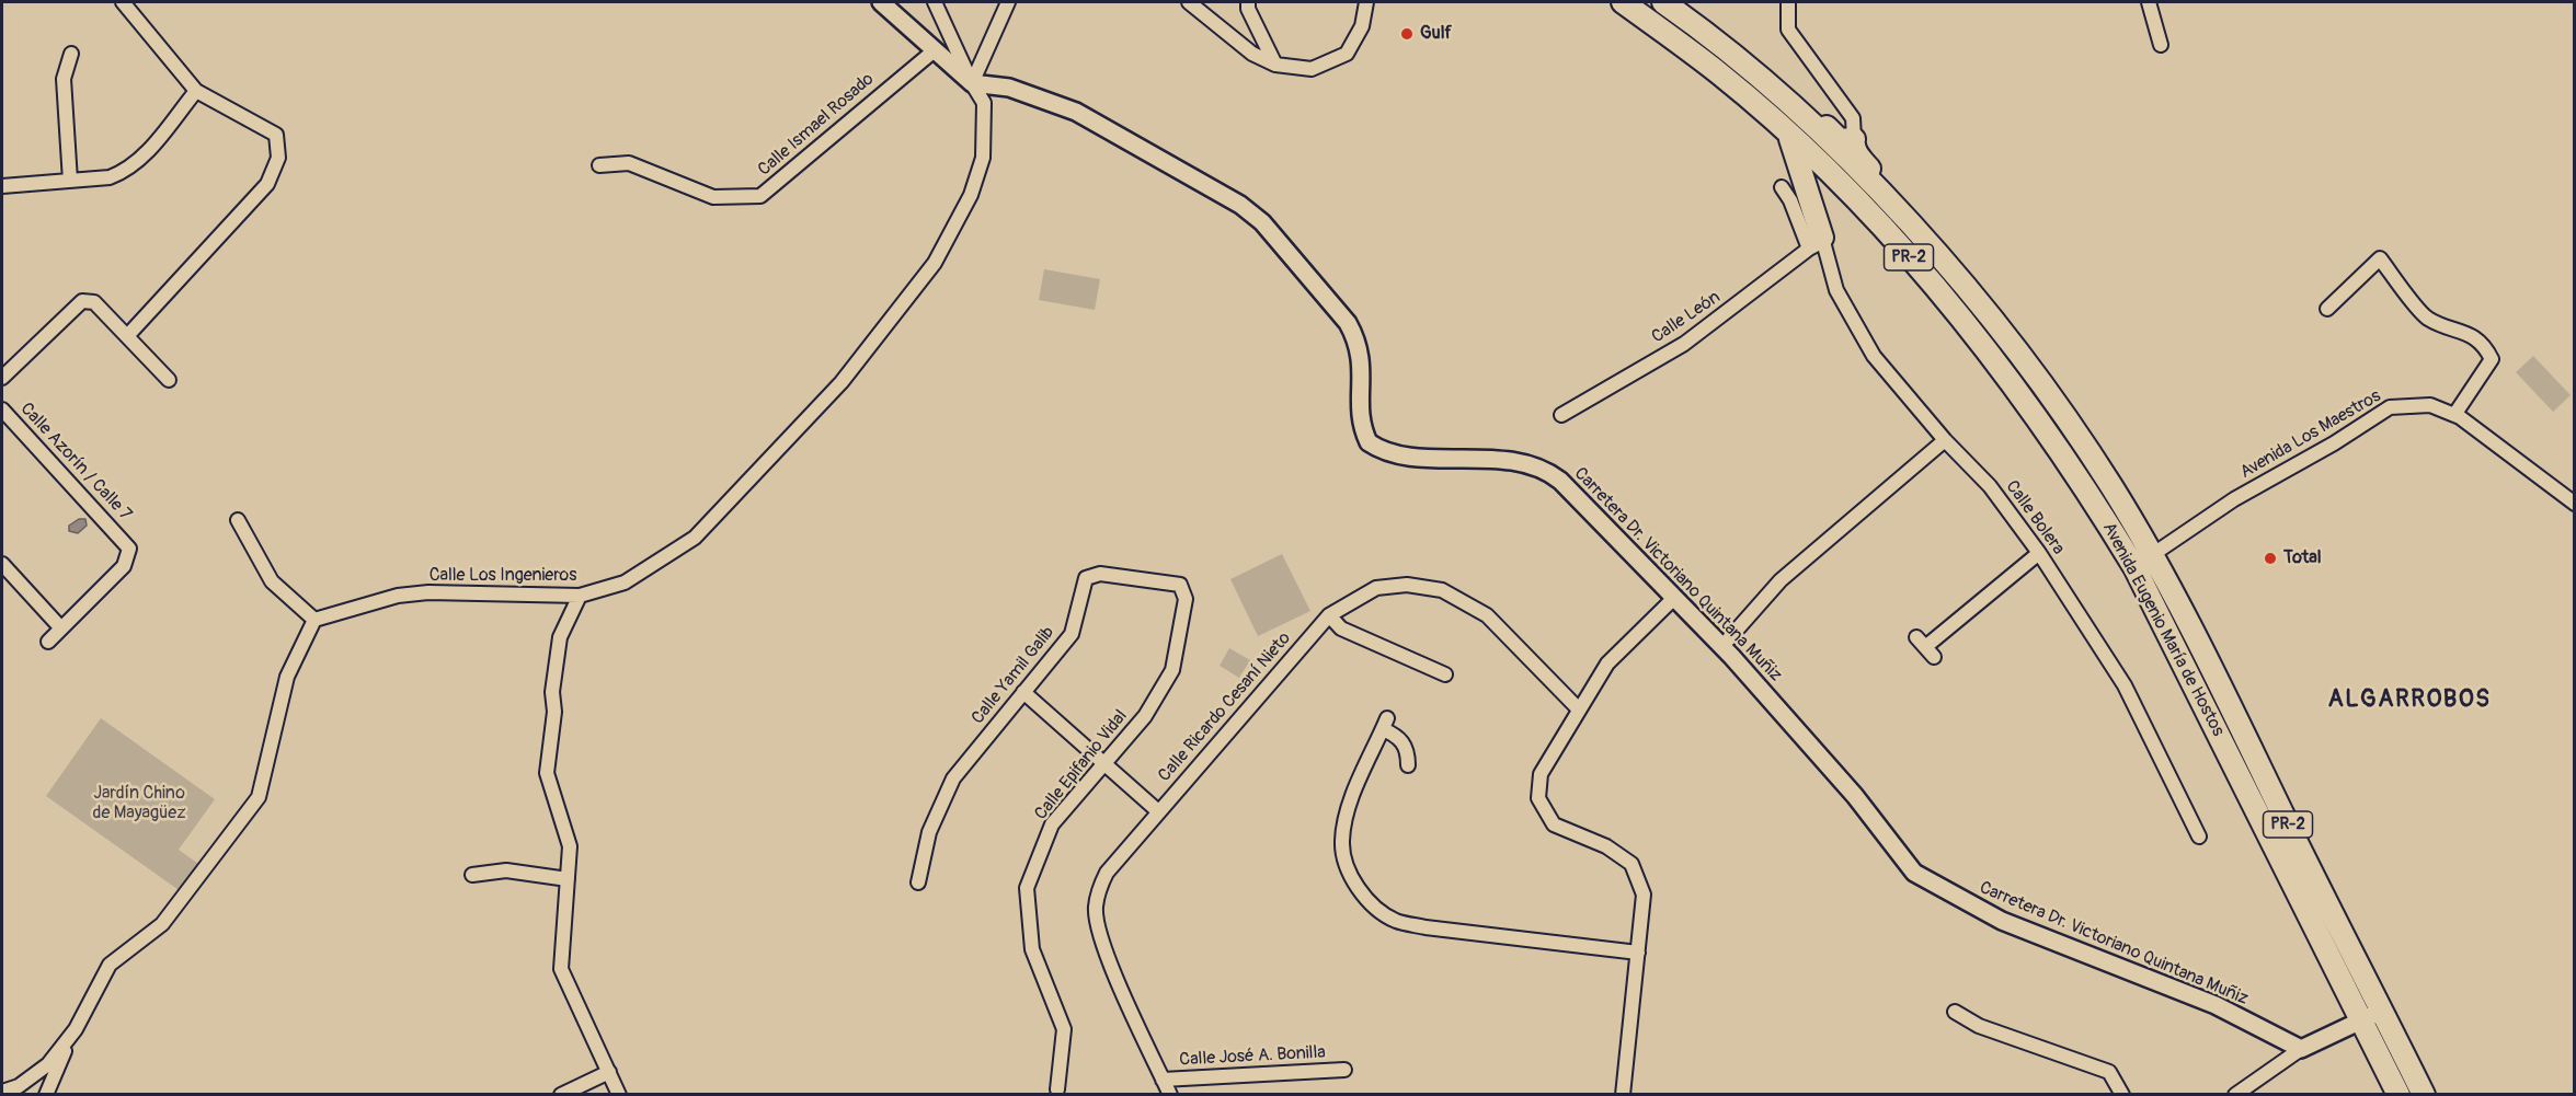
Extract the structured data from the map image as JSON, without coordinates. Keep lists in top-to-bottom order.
{
  "streets": {
    "highway": ["PR-2", "Avenida Eugenio María de Hostos"],
    "street": [
      "Calle Ismael Rosado",
      "Calle León",
      "Avenida Los Maestros",
      "Calle Azorín / Calle 7",
      "Calle Bolera",
      "Carretera Dr. Victoriano Quintana Muñiz",
      "Calle Los Ingenieros",
      "Calle Yamil Galib",
      "Calle Ricardo Cesaní Nieto",
      "Calle Epifanio Vidal",
      "Calle José A. Bonilla"
    ]
  },
  "crossings": [
    ["Calle León", "Calle Bolera"],
    ["Avenida Los Maestros", "Avenida Eugenio María de Hostos"],
    ["Carretera Dr. Victoriano Quintana Muñiz", "Calle Los Ingenieros"],
    ["Calle Yamil Galib", "Calle Epifanio Vidal"],
    ["Calle Ricardo Cesaní Nieto", "Calle José A. Bonilla"]
  ],
  "districts": ["ALGARROBOS"],
  "parks": ["Jardín Chino de Mayagüez"],
  "places": ["Gulf", "Total"]
}
